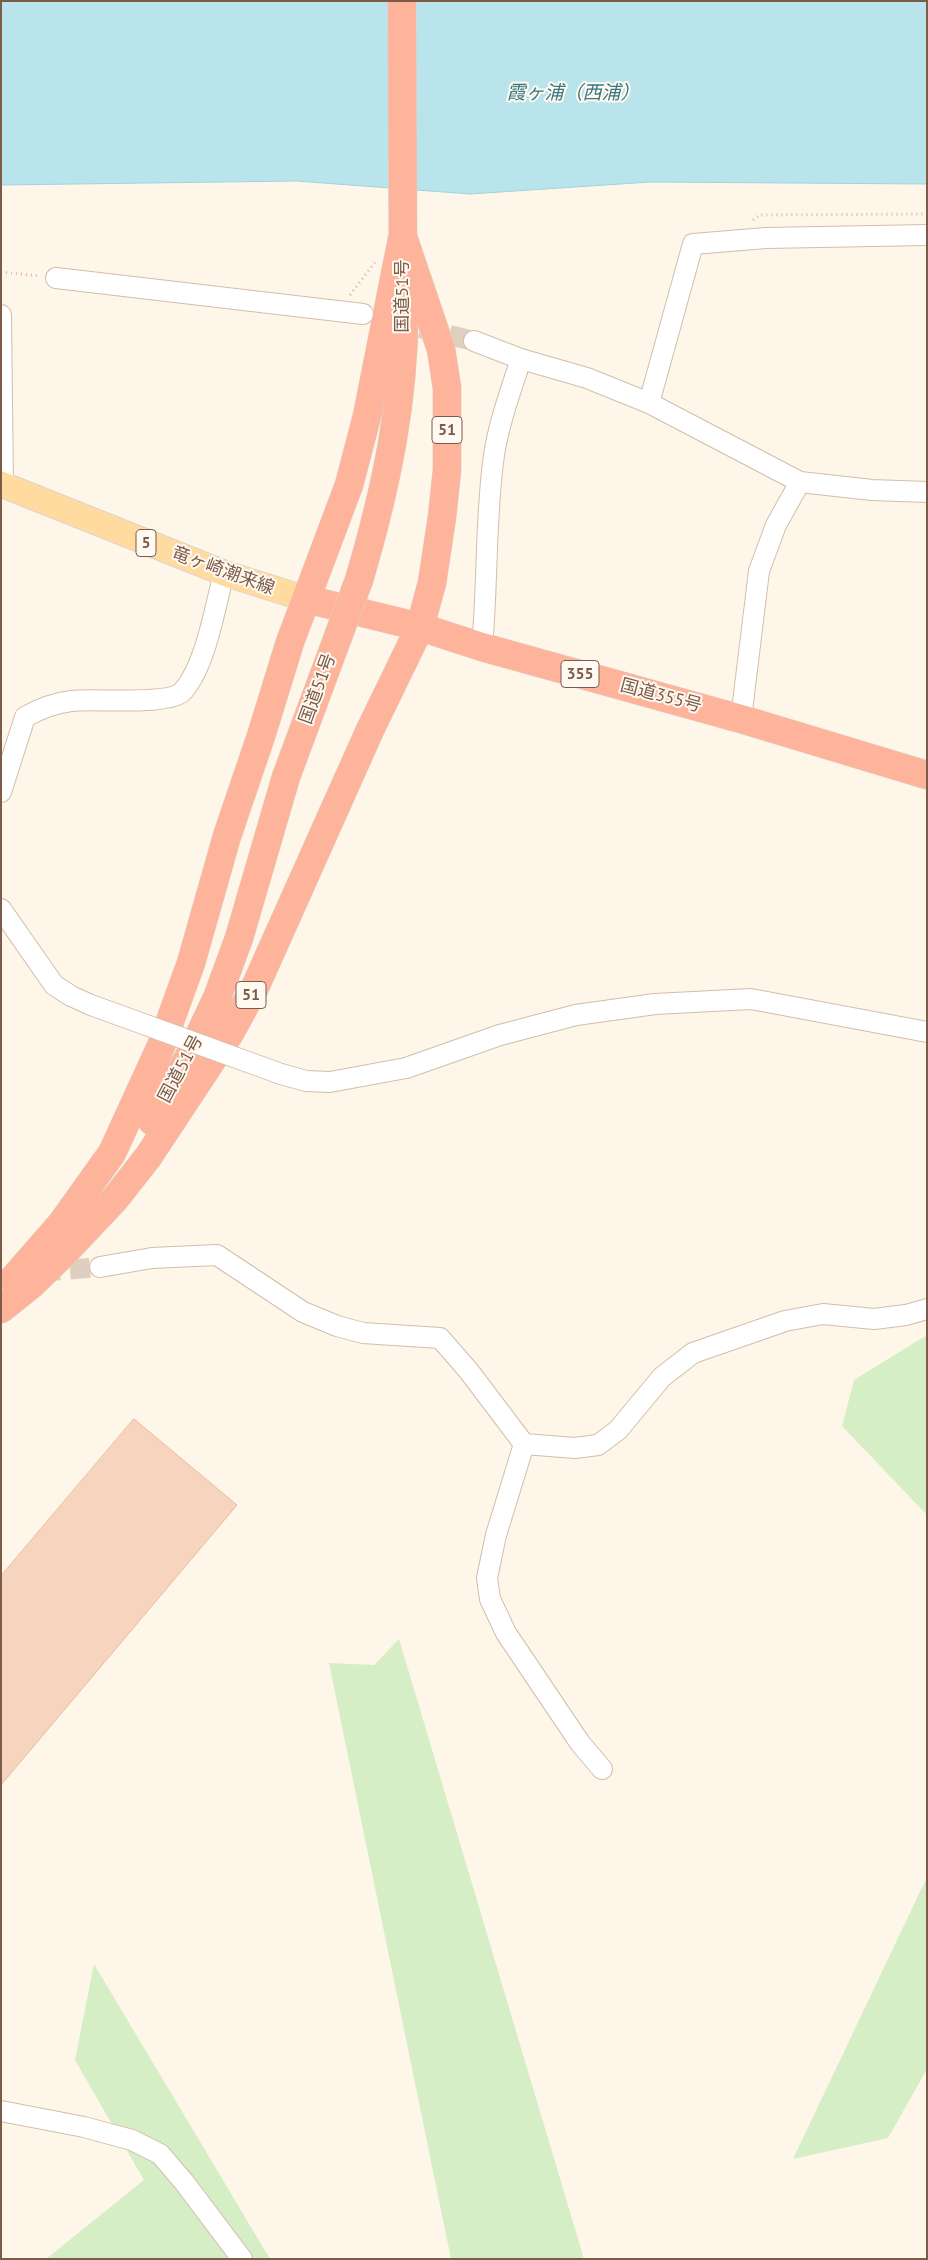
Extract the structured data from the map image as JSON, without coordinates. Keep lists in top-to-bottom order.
{
  "streets": {
    "highway": [
      "国道51号",
      "51",
      "355",
      "国道355号"
    ],
    "main road": ["5", "竜ヶ崎潮来線"]
  },
  "crossings": [
    ["国道51号", "51"],
    ["51", "竜ヶ崎潮来線"],
    ["51", "国道355号"],
    ["竜ヶ崎潮来線", "国道355号"]
  ],
  "water": ["霞ヶ浦（西浦）"]
}
